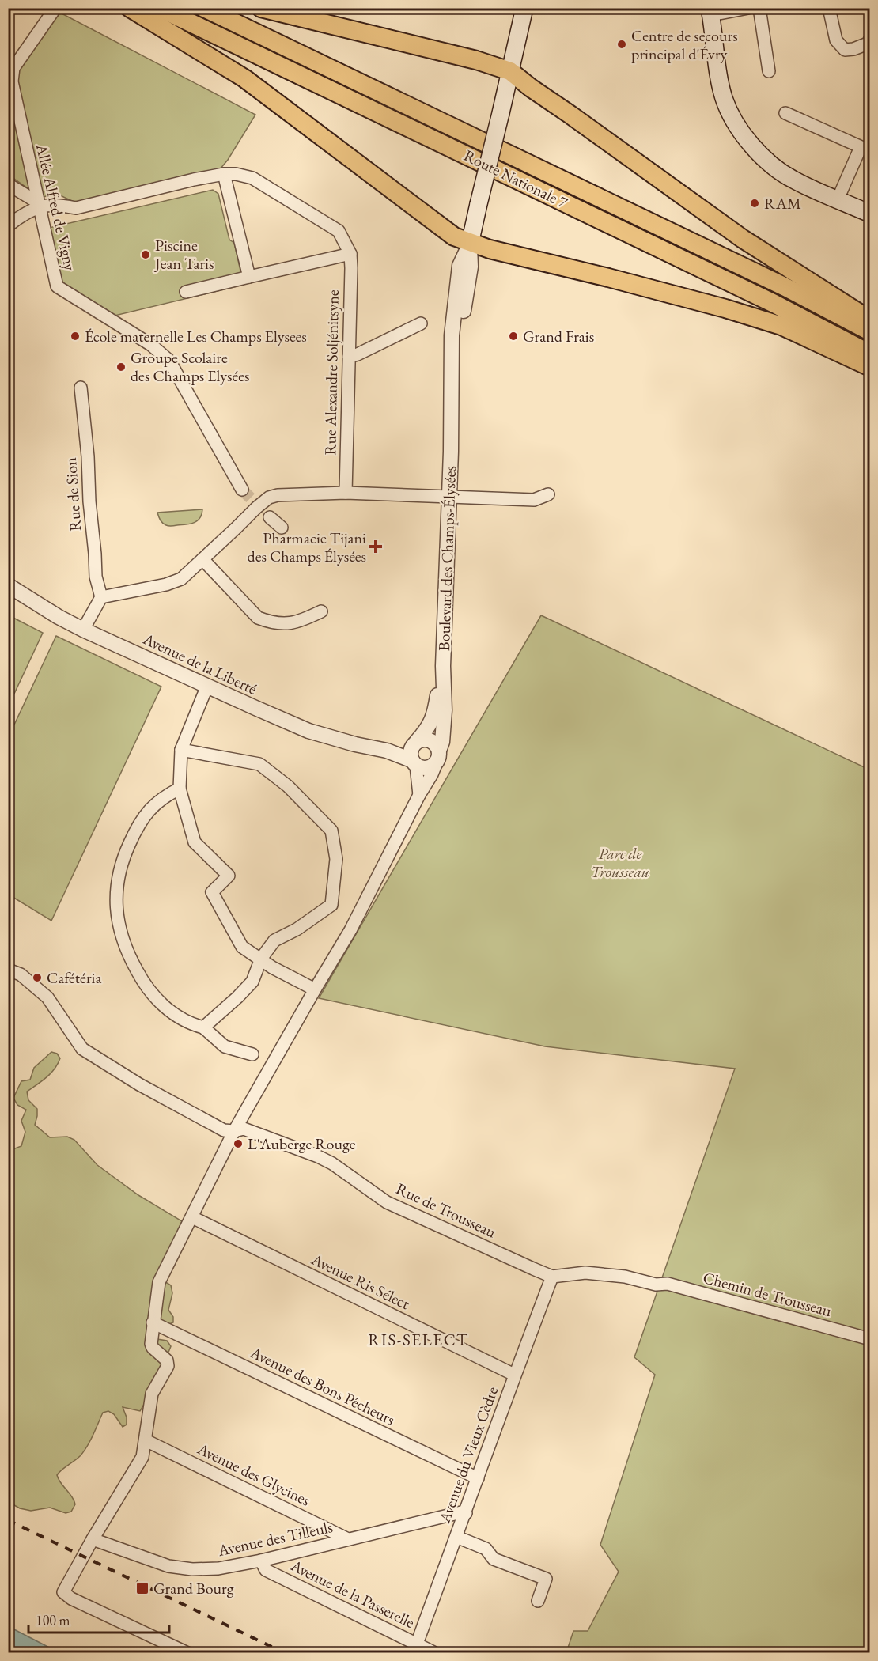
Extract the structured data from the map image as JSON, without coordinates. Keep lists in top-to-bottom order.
{
  "streets": {
    "main road": ["Route Nationale 7", "Boulevard des Champs-Élysées"],
    "street": [
      "Allée Alfred de Vigny",
      "Rue Alexandre Soljénitsyne",
      "Rue de Sion",
      "Avenue de la Liberté",
      "Rue de Trousseau",
      "Avenue Ris Sélect",
      "Chemin de Trousseau",
      "Avenue des Bons Pêcheurs",
      "Avenue du Vieux Cèdre",
      "Avenue des Glycines",
      "Avenue des Tilleuls",
      "Avenue de la Passerelle"
    ]
  },
  "crossings": [
    ["Allée Alfred de Vigny", "Rue Alexandre Soljénitsyne"],
    ["Boulevard des Champs-Élysées", "Avenue de la Liberté"],
    ["Rue de Trousseau", "Chemin de Trousseau"],
    ["Rue de Trousseau", "Avenue du Vieux Cèdre"],
    ["Avenue Ris Sélect", "Avenue du Vieux Cèdre"],
    ["Chemin de Trousseau", "Avenue du Vieux Cèdre"],
    ["Avenue des Bons Pêcheurs", "Avenue du Vieux Cèdre"],
    ["Avenue du Vieux Cèdre", "Avenue des Tilleuls"],
    ["Avenue du Vieux Cèdre", "Avenue de la Passerelle"],
    ["Avenue des Glycines", "Avenue des Tilleuls"],
    ["Avenue des Tilleuls", "Avenue de la Passerelle"]
  ],
  "districts": ["RIS-SELECT"],
  "parks": ["Parc de Trousseau"],
  "places": {
    "other": [
      "Centre de secours principal d'Évry",
      "RAM",
      "Piscine Jean Taris",
      "École maternelle Les Champs Elysees",
      "Grand Frais",
      "Groupe Scolaire des Champs Elysées",
      "Cafétéria",
      "L'Auberge Rouge"
    ],
    "health": ["Pharmacie Tijani des Champs Élysées"],
    "transit": ["Grand Bourg"]
  },
  "scale_bar": "100 m"
}
